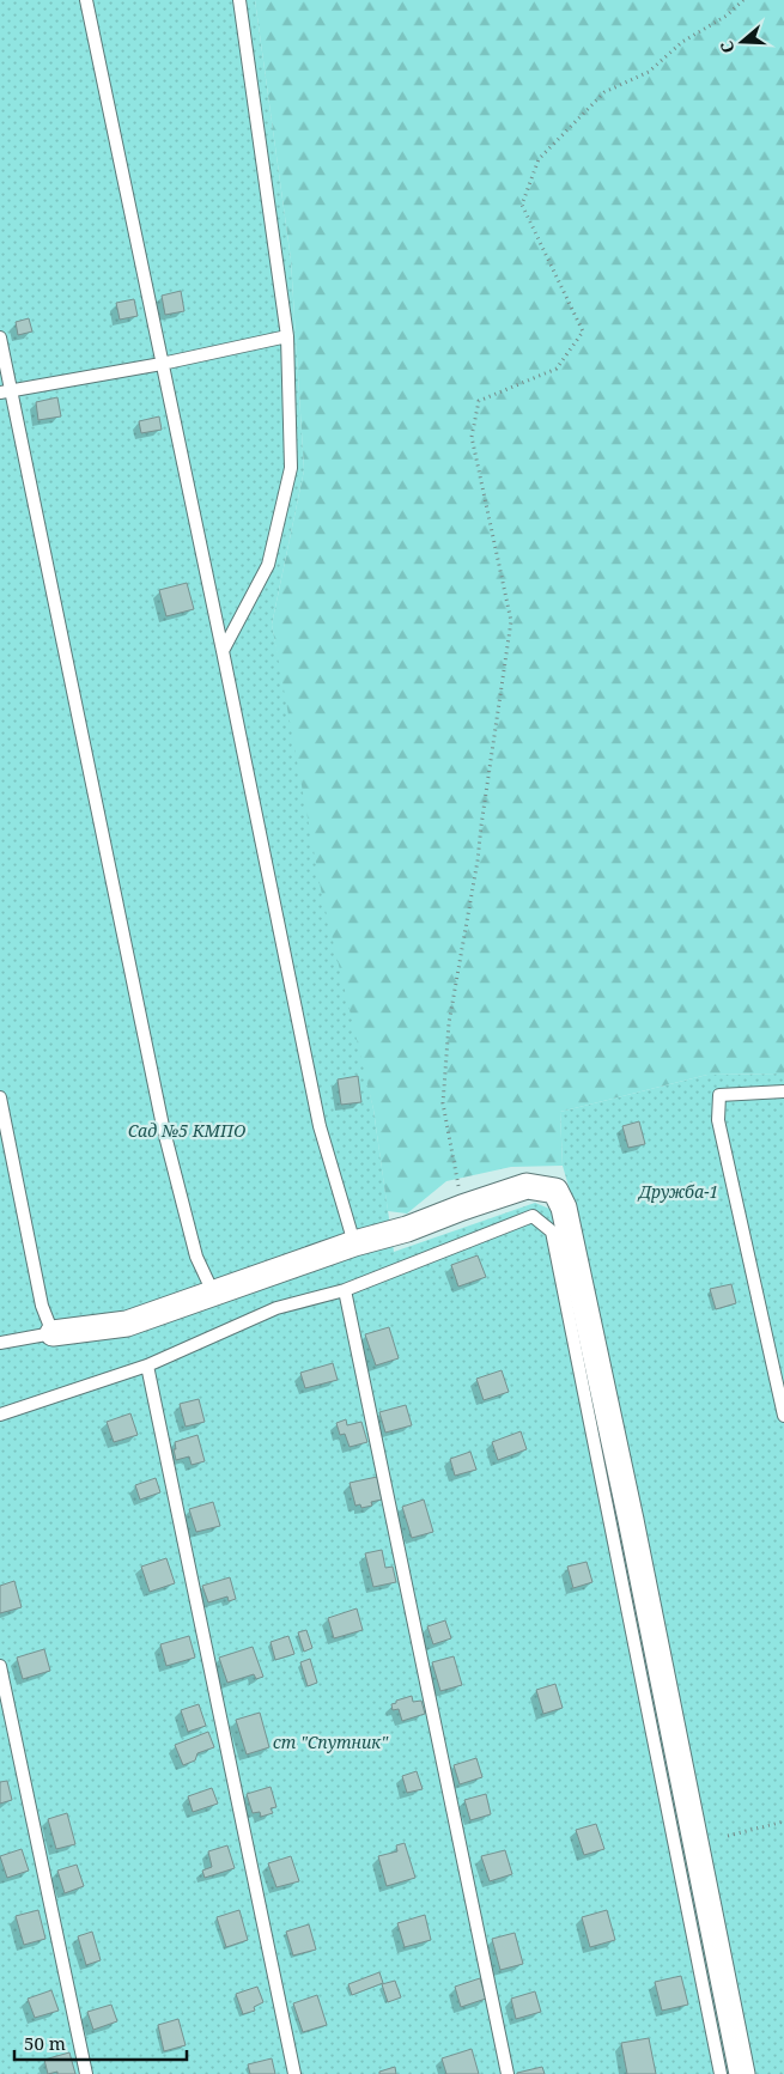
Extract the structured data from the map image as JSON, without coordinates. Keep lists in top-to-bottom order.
{
  "parks": ["Сад №5 КМПО", "Дружба-1", "ст \"Спутник\""],
  "scale_bar": "50 m",
  "north": "left"
}
